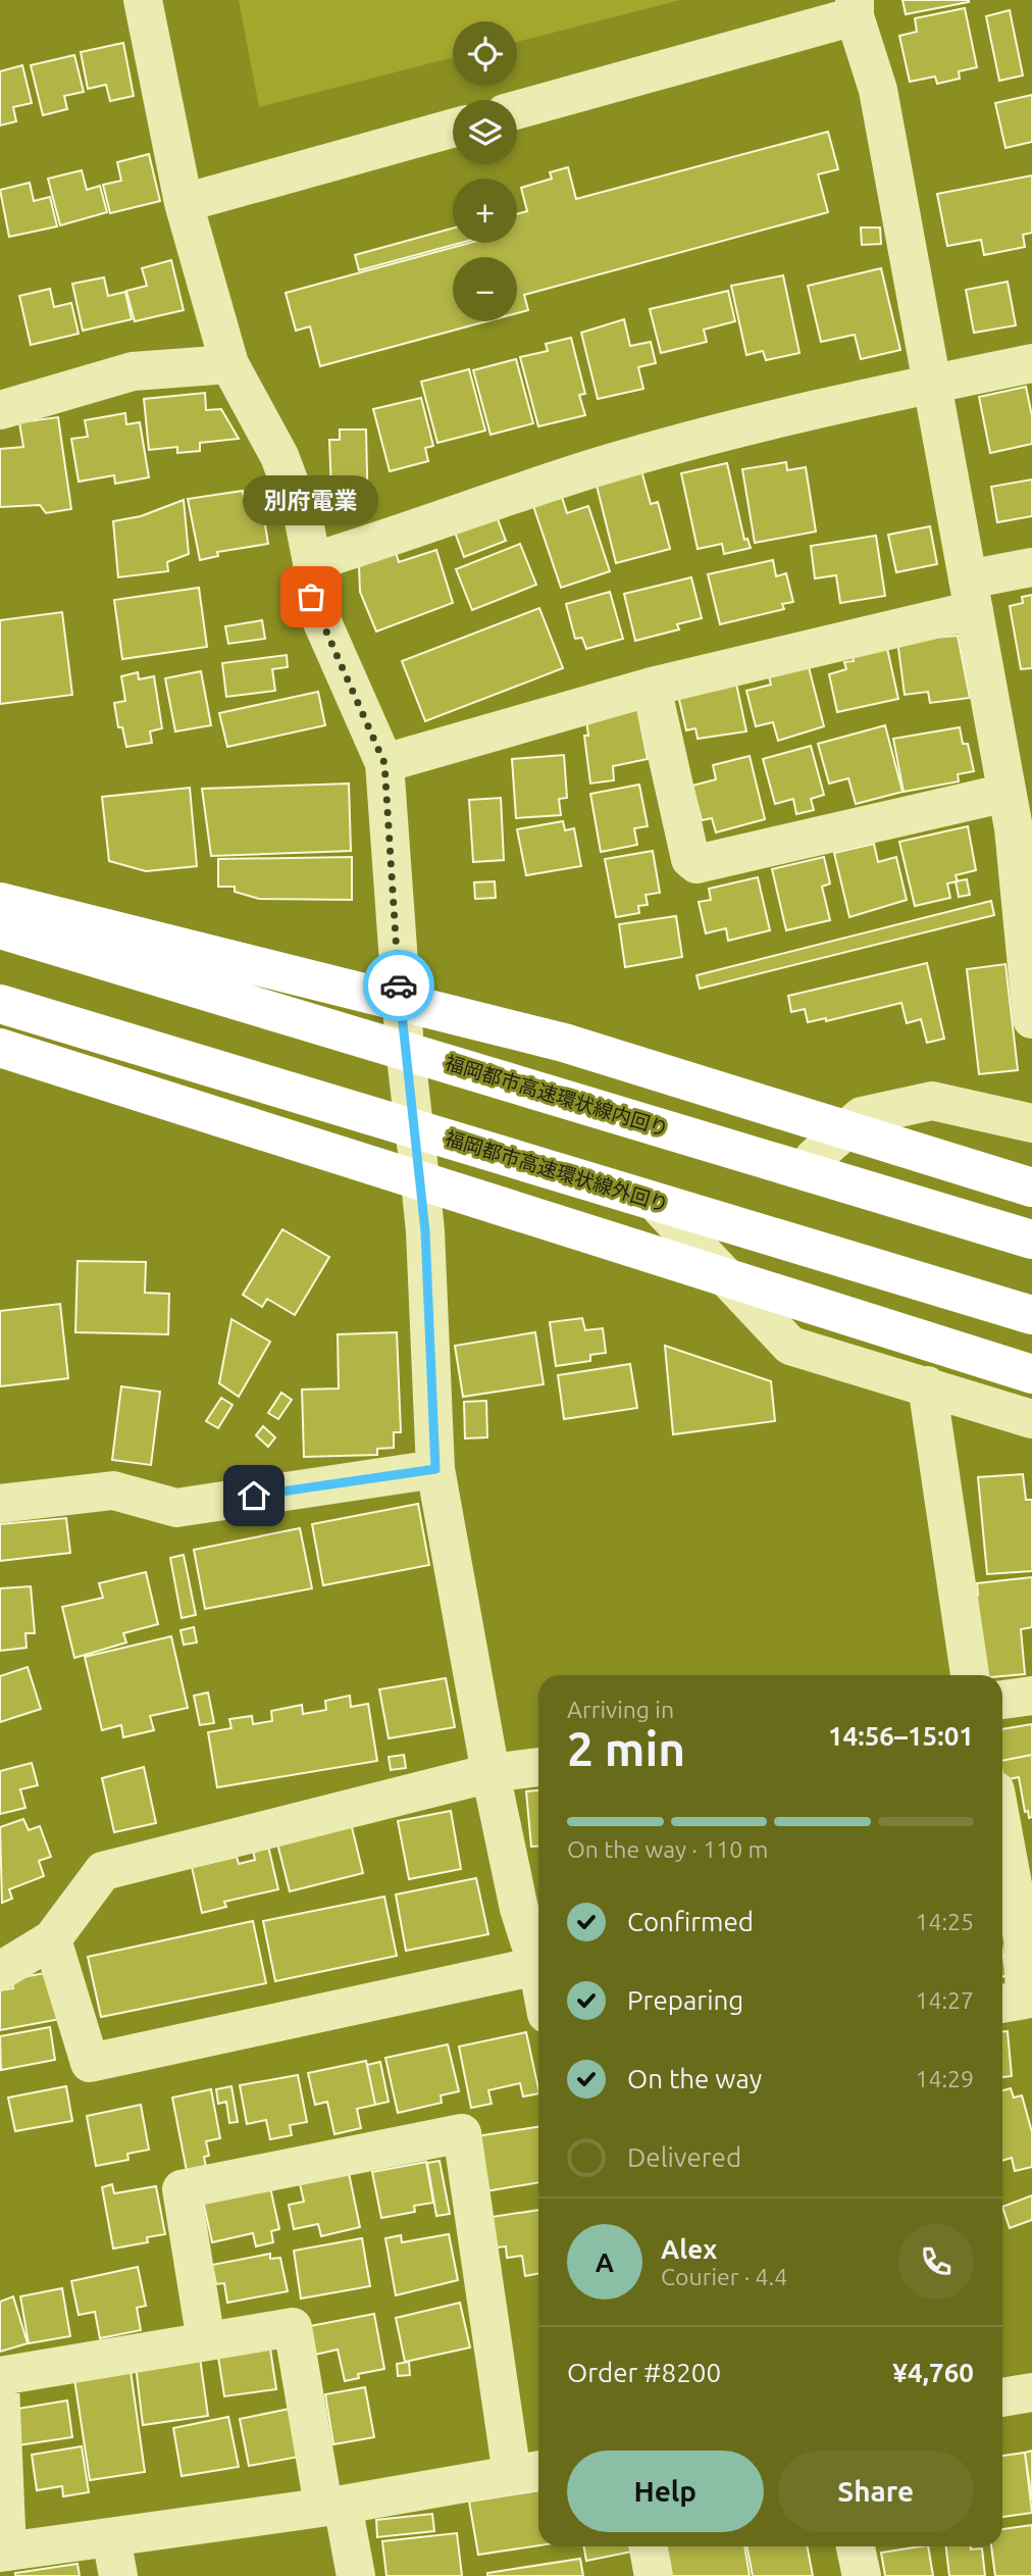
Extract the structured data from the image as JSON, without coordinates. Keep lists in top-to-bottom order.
{
  "streets": {
    "highway": ["福岡都市高速環状線内回り", "福岡都市高速環状線外回り"]
  },
  "places": ["別府電業"],
  "page": {
    "map_buttons": ["+", "−"],
    "bubble": "別府電業",
    "heading": ["2 min", "Arriving in", "14:56–15:01"],
    "panel": [
      "Alex",
      "Courier · 4.4",
      "Order #8200",
      "¥4,760"
    ],
    "bar": "On the way · 110 m",
    "list": [
      ["Confirmed", "14:25"],
      ["Preparing", "14:27"],
      ["On the way", "14:29"],
      "Delivered"
    ],
    "round": "A",
    "buttons": ["Help", "Share"]
  }
}
